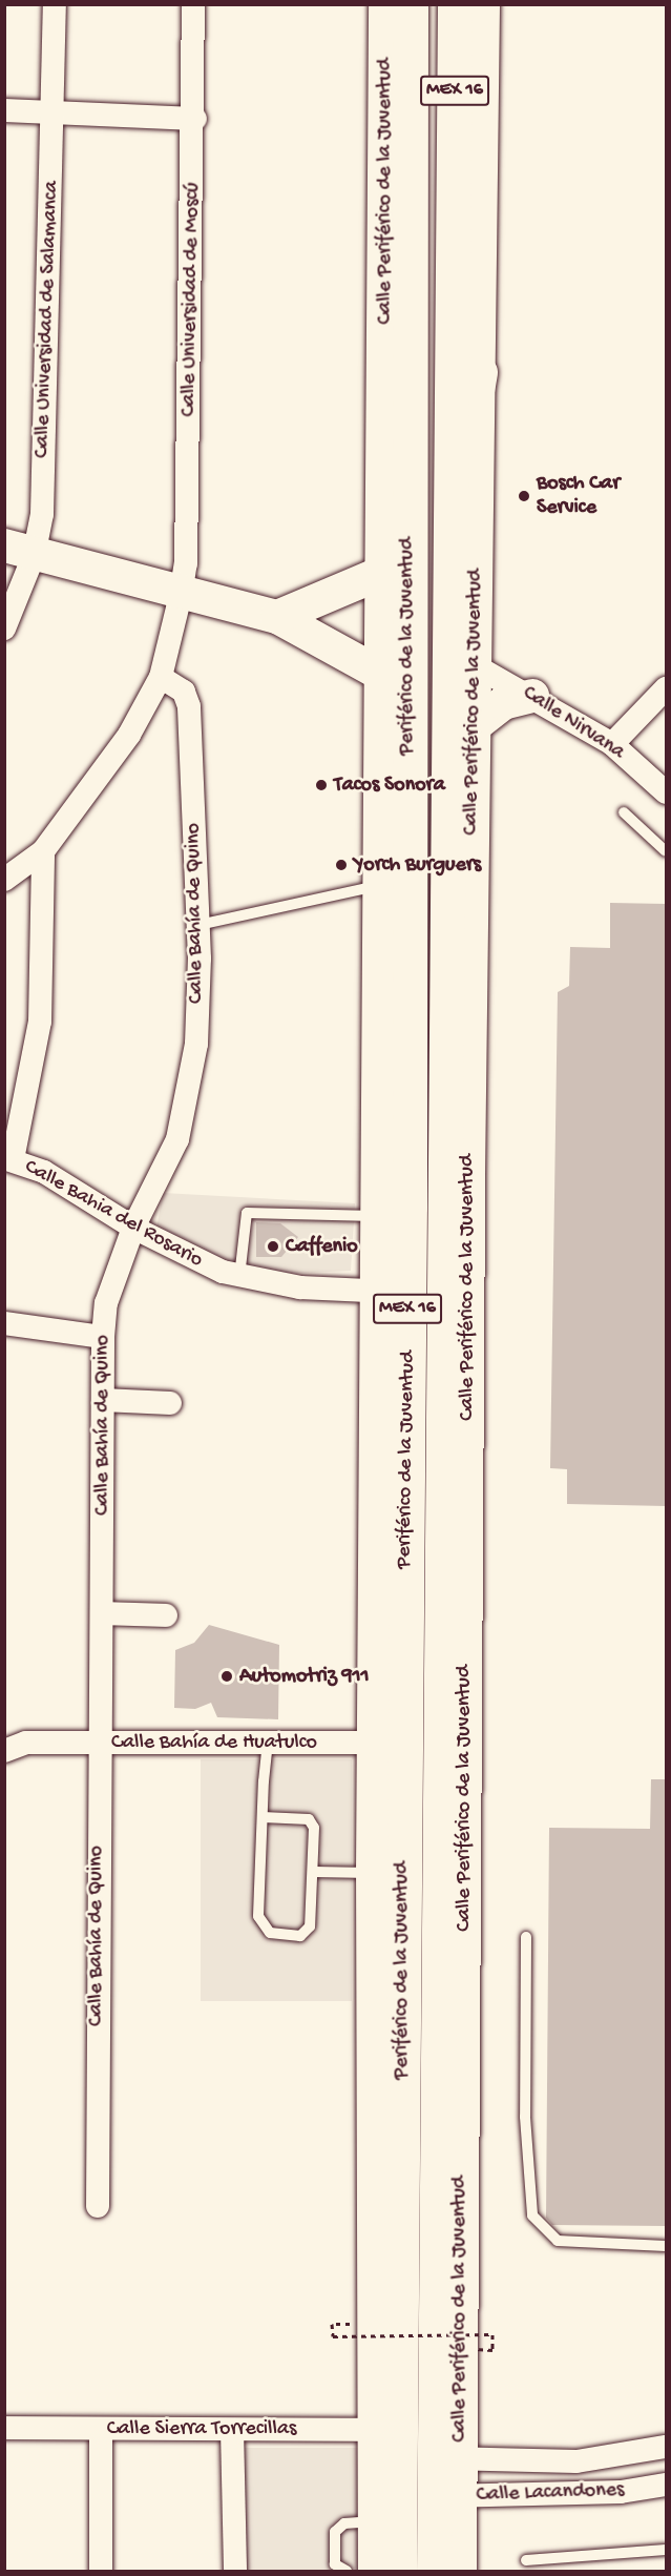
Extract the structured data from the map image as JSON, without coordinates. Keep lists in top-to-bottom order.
{
  "streets": {
    "highway": ["MEX 16", "Periférico de la Juventud"],
    "main road": ["Calle Periférico de la Juventud"],
    "street": [
      "Calle Universidad de Moscú",
      "Calle Universidad de Salamanca",
      "Calle Nirvana",
      "Calle Bahía de Quino",
      "Calle Bahia del Rosario",
      "Calle Bahía de Huatulco",
      "Calle Sierra Torrecillas",
      "Calle Lacandones"
    ]
  },
  "crossings": [
    ["Calle Periférico de la Juventud", "Periférico de la Juventud"],
    ["Calle Periférico de la Juventud", "Calle Nirvana"],
    ["Calle Periférico de la Juventud", "Calle Lacandones"],
    ["Calle Universidad de Moscú", "Calle Bahía de Quino"],
    ["Periférico de la Juventud", "Calle Bahia del Rosario"],
    ["Periférico de la Juventud", "Calle Bahía de Huatulco"],
    ["Periférico de la Juventud", "Calle Sierra Torrecillas"],
    ["Periférico de la Juventud", "Calle Lacandones"],
    ["Calle Bahía de Quino", "Calle Bahia del Rosario"],
    ["Calle Bahía de Quino", "Calle Bahía de Huatulco"]
  ],
  "places": [
    "Bosch Car Service",
    "Tacos Sonora",
    "Yorch Burguers",
    "Caffenio",
    "Automotriz 911"
  ]
}
